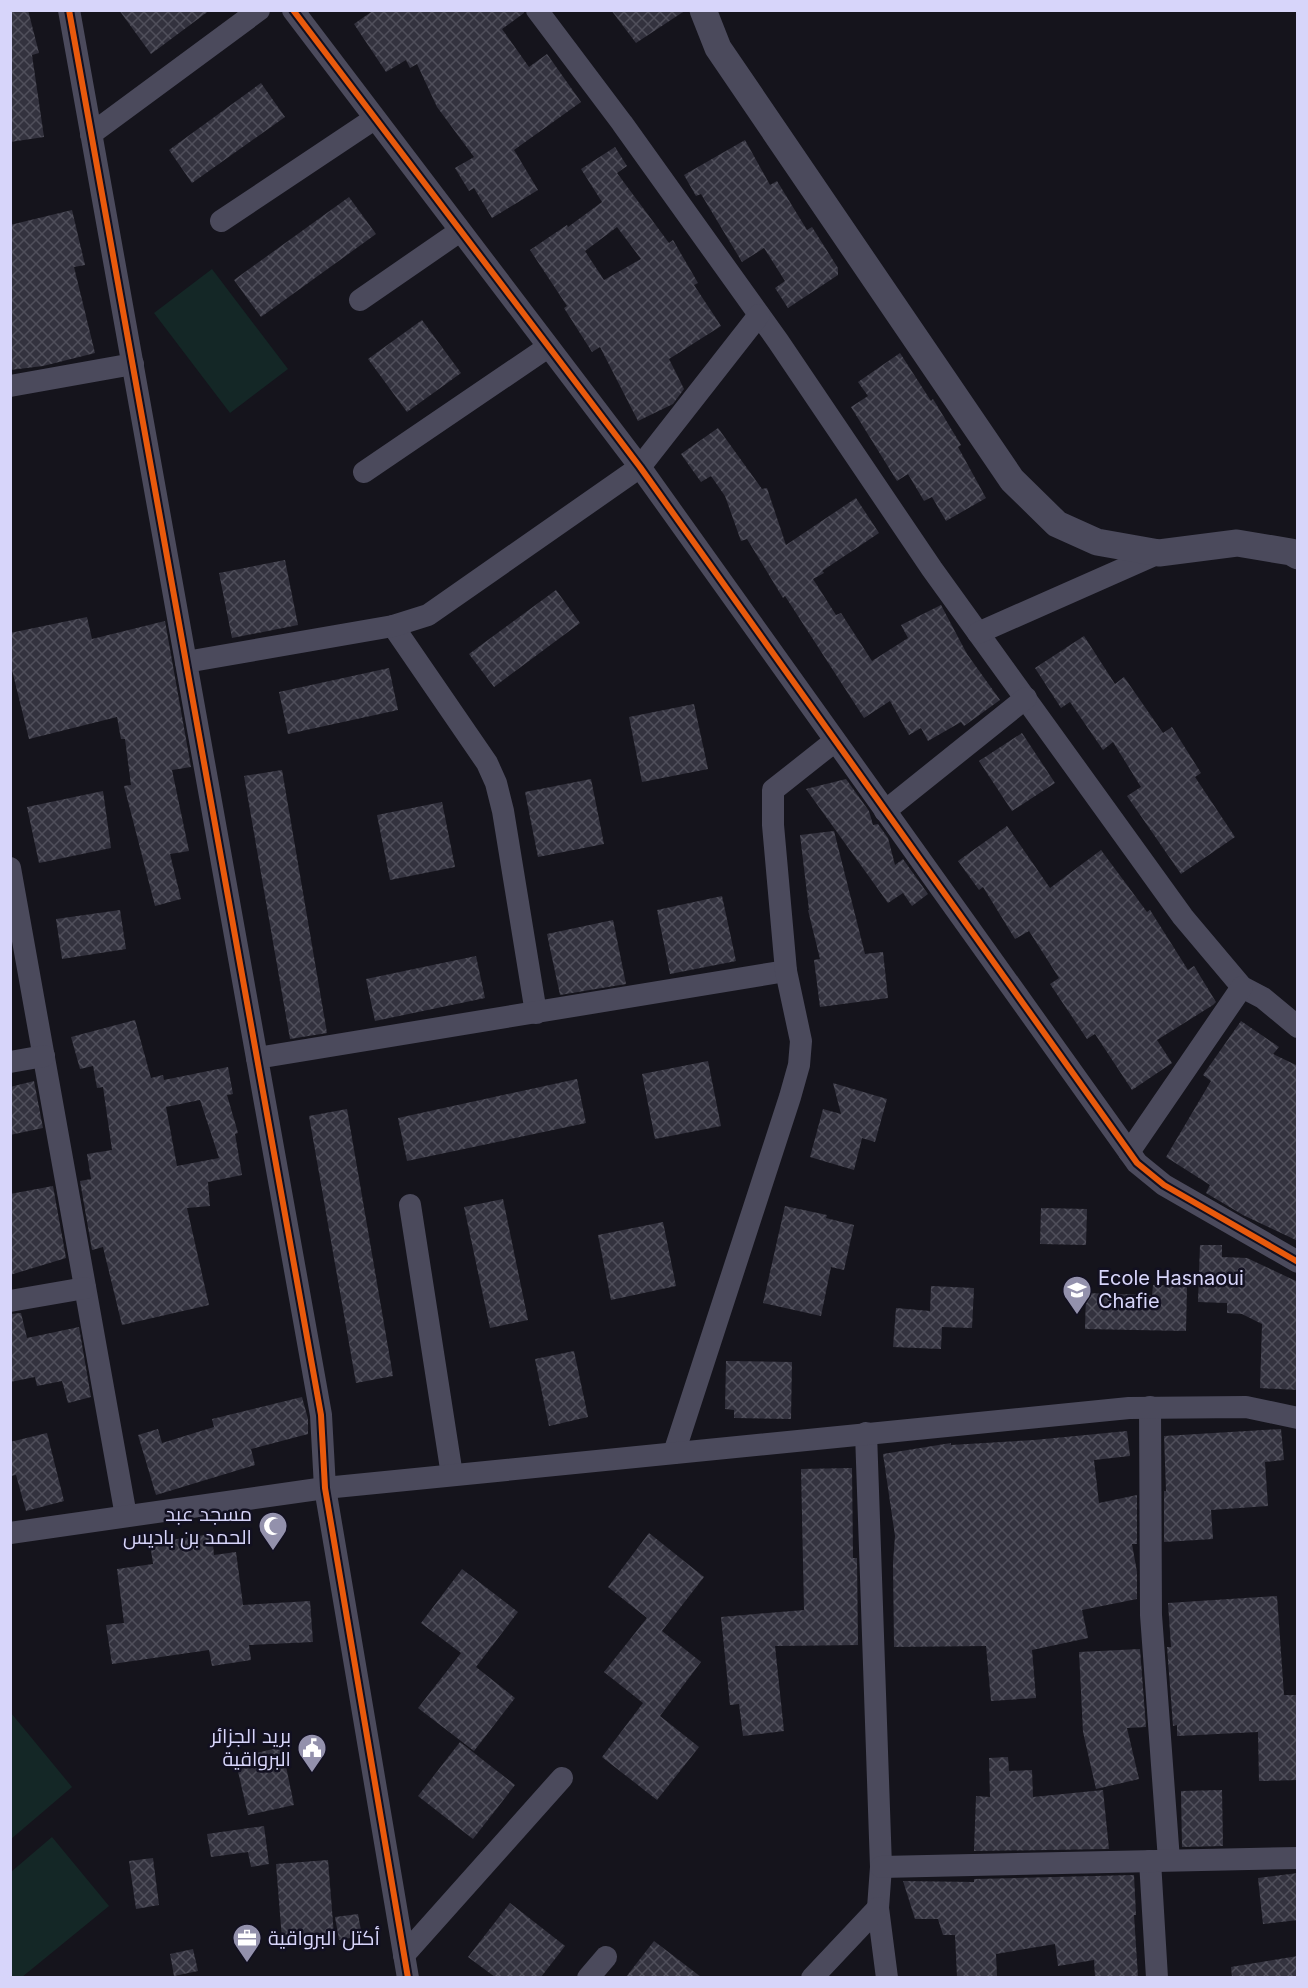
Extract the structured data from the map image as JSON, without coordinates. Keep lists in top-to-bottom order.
{
  "places": {
    "school or university": ["Ecole Hasnaoui Chafie"],
    "mosque": ["مسجد عبد الحمد بن باديس"],
    "public building": ["بريد الجزائر البرواقية"],
    "office": ["أكتل البرواقية"]
  }
}
